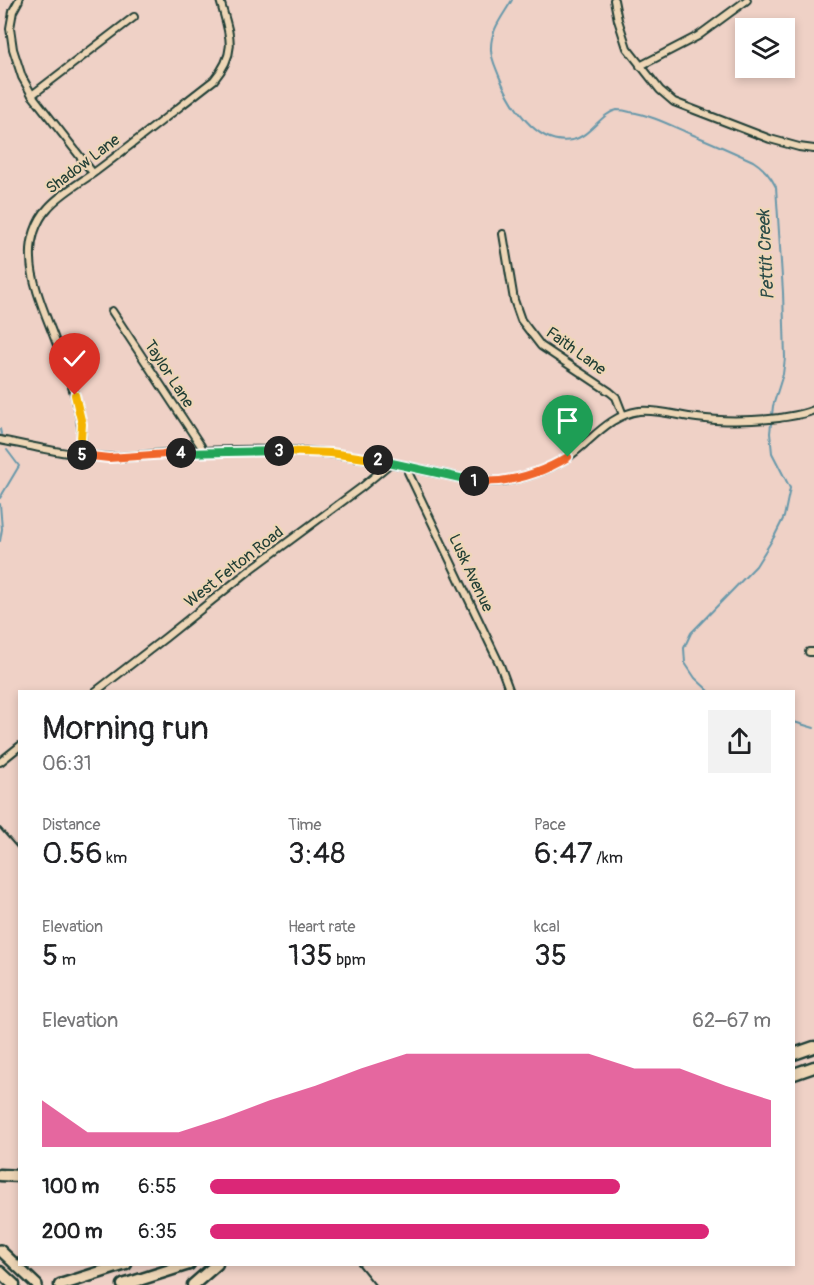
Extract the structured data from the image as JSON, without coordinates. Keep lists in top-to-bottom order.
{
  "streets": {
    "street": [
      "Shadow Lane",
      "Faith Lane",
      "Taylor Lane",
      "West Felton Road",
      "Lusk Avenue"
    ]
  },
  "water": ["Pettit Creek"],
  "page": {
    "pins": [
      "3",
      "4",
      "5",
      "2",
      "1"
    ],
    "heading": ["Morning run", "06:31"],
    "stats": [
      ["Distance", "0.56 km"],
      ["Time", "3:48"],
      ["Pace", "6:47 /km"],
      ["Elevation", "5 m"],
      ["Heart rate", "135 bpm"],
      ["kcal", "35"]
    ],
    "chart": ["Elevation", "62–67 m"],
    "list": [
      {
        "name": "100 m",
        "note": "6:55"
      },
      {
        "name": "200 m",
        "note": "6:35"
      }
    ]
  }
}
